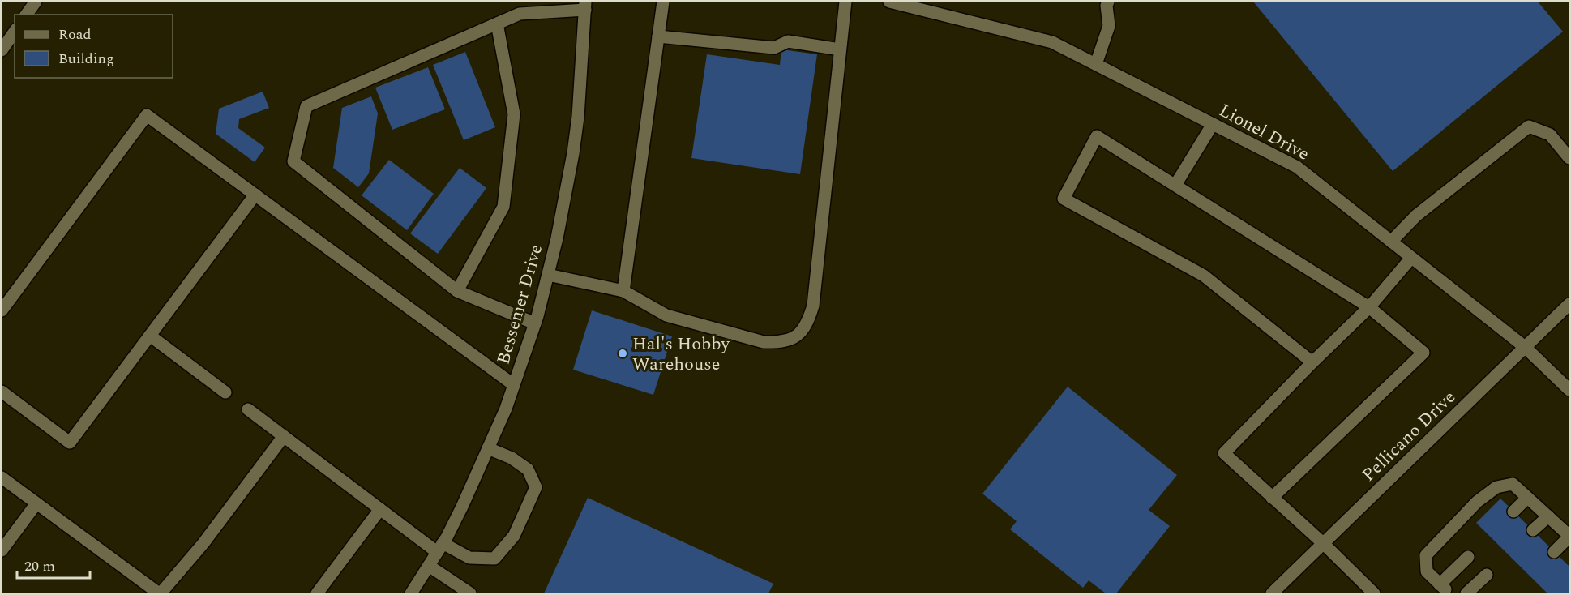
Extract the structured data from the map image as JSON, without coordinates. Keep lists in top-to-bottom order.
{
  "streets": {
    "street": ["Lionel Drive", "Bessemer Drive", "Pellicano Drive"]
  },
  "crossings": [
    ["Lionel Drive", "Pellicano Drive"]
  ],
  "places": ["Hal's Hobby Warehouse"],
  "legend": ["Road", "Building"],
  "scale_bar": "20 m"
}
